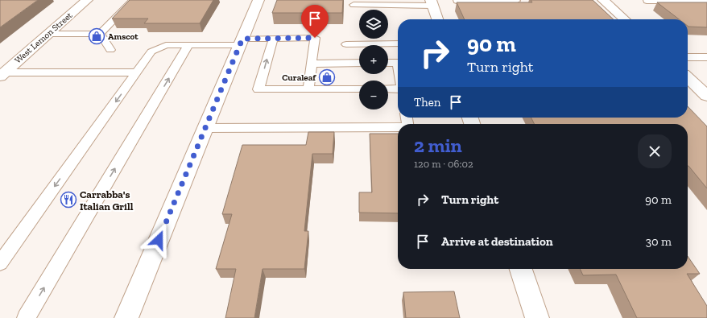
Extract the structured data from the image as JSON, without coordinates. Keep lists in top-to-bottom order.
{
  "streets": {
    "street": ["West Lemon Street"]
  },
  "places": {
    "shop": ["Amscot", "Curaleaf"],
    "restaurant": ["Carrabba's Italian Grill"]
  },
  "page": {
    "map_buttons": ["+", "−"],
    "turn": ["90 m", "Turn right"],
    "then": "Then",
    "heading": ["2 min", "120 m · 06:02"],
    "list": [
      {
        "name": "Turn right",
        "value": "90 m"
      },
      {
        "name": "Arrive at destination",
        "value": "30 m"
      }
    ]
  }
}
